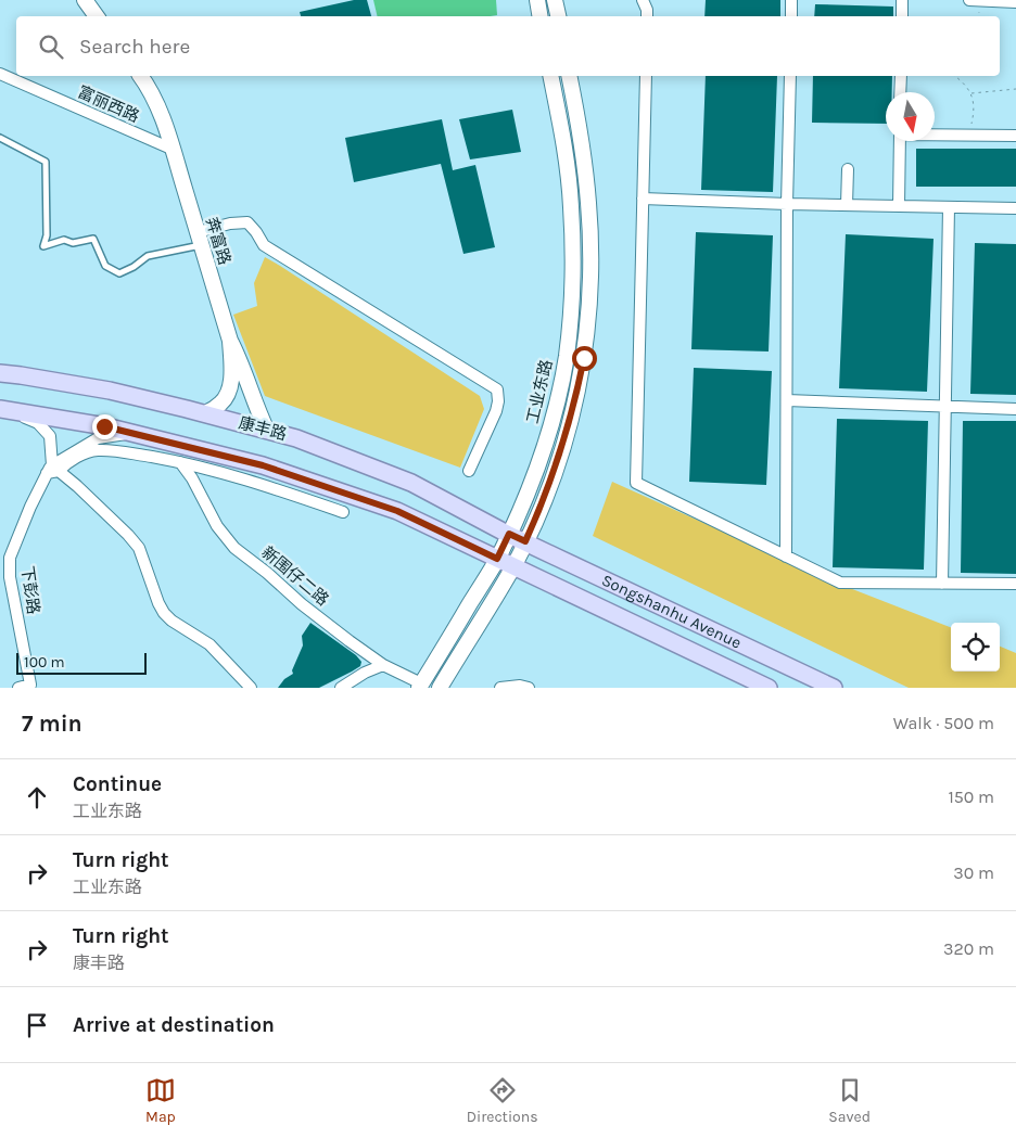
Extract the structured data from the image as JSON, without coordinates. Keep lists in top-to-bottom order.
{
  "streets": {
    "main road": [
      "奔富路",
      "工业东路",
      "康丰路",
      "Songshanhu Avenue"
    ],
    "street": ["富丽西路", "新围仔二路", "下彭路"]
  },
  "crossings": [
    ["富丽西路", "奔富路"],
    ["工业东路", "康丰路"],
    ["工业东路", "新围仔二路"],
    ["工业东路", "Songshanhu Avenue"],
    ["康丰路", "Songshanhu Avenue"]
  ],
  "scale_bar": "100 m",
  "north": "bottom",
  "page": {
    "search": "Search here",
    "scale": "100 m",
    "heading": ["7 min", "Walk · 500 m"],
    "list": [
      ["Continue", "工业东路", "150 m"],
      ["Turn right", "工业东路", "30 m"],
      ["Turn right", "康丰路", "320 m"],
      "Arrive at destination"
    ],
    "nav": ["Map", "Directions", "Saved"]
  }
}
